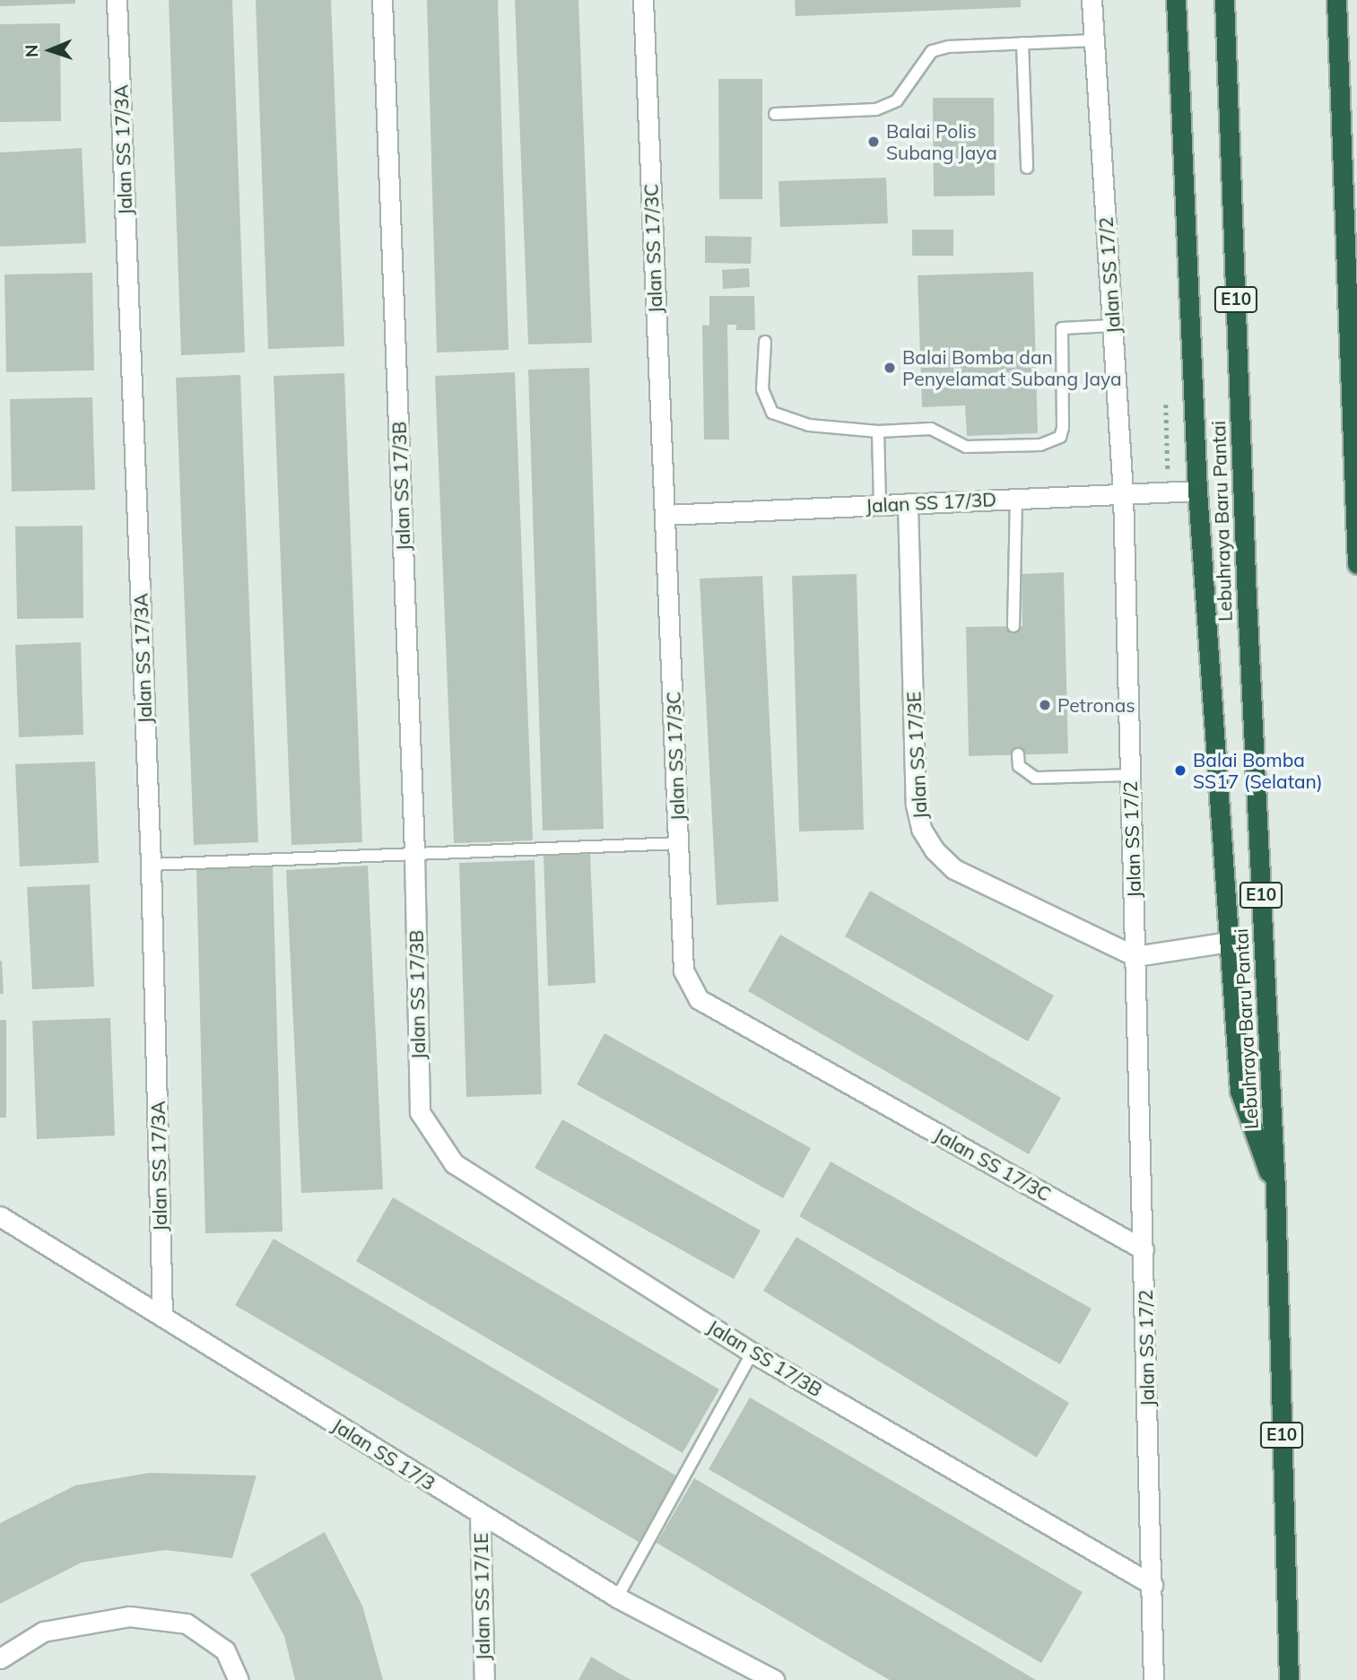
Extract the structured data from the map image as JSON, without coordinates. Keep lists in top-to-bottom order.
{
  "streets": {
    "highway": ["E10", "Lebuhraya Baru Pantai"],
    "street": [
      "Jalan SS 17/3A",
      "Jalan SS 17/3C",
      "Jalan SS 17/2",
      "Jalan SS 17/3B",
      "Jalan SS 17/3D",
      "Jalan SS 17/3E",
      "Jalan SS 17/3",
      "Jalan SS 17/1E"
    ]
  },
  "crossings": [
    ["Jalan SS 17/3A", "Jalan SS 17/3"],
    ["Jalan SS 17/3C", "Jalan SS 17/2"],
    ["Jalan SS 17/3C", "Jalan SS 17/3D"],
    ["Jalan SS 17/2", "Jalan SS 17/3B"],
    ["Jalan SS 17/2", "Jalan SS 17/3D"],
    ["Jalan SS 17/2", "Jalan SS 17/3E"],
    ["Jalan SS 17/3D", "Jalan SS 17/3E"],
    ["Jalan SS 17/3", "Jalan SS 17/1E"]
  ],
  "places": [
    "Balai Polis Subang Jaya",
    "Balai Bomba dan Penyelamat Subang Jaya",
    "Petronas",
    "Balai Bomba SS17 (Selatan)"
  ],
  "north": "left"
}
